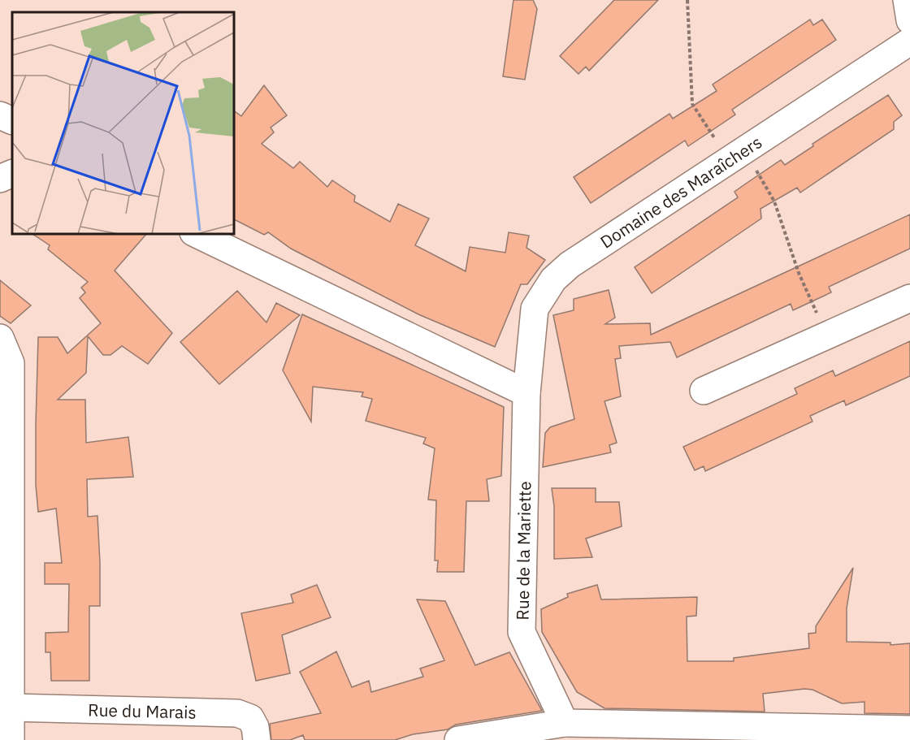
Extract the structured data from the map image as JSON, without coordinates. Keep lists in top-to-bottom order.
{
  "streets": {
    "street": ["Domaine des Maraîchers", "Rue de la Mariette", "Rue du Marais"]
  },
  "crossings": [
    ["Domaine des Maraîchers", "Rue de la Mariette"]
  ]
}
